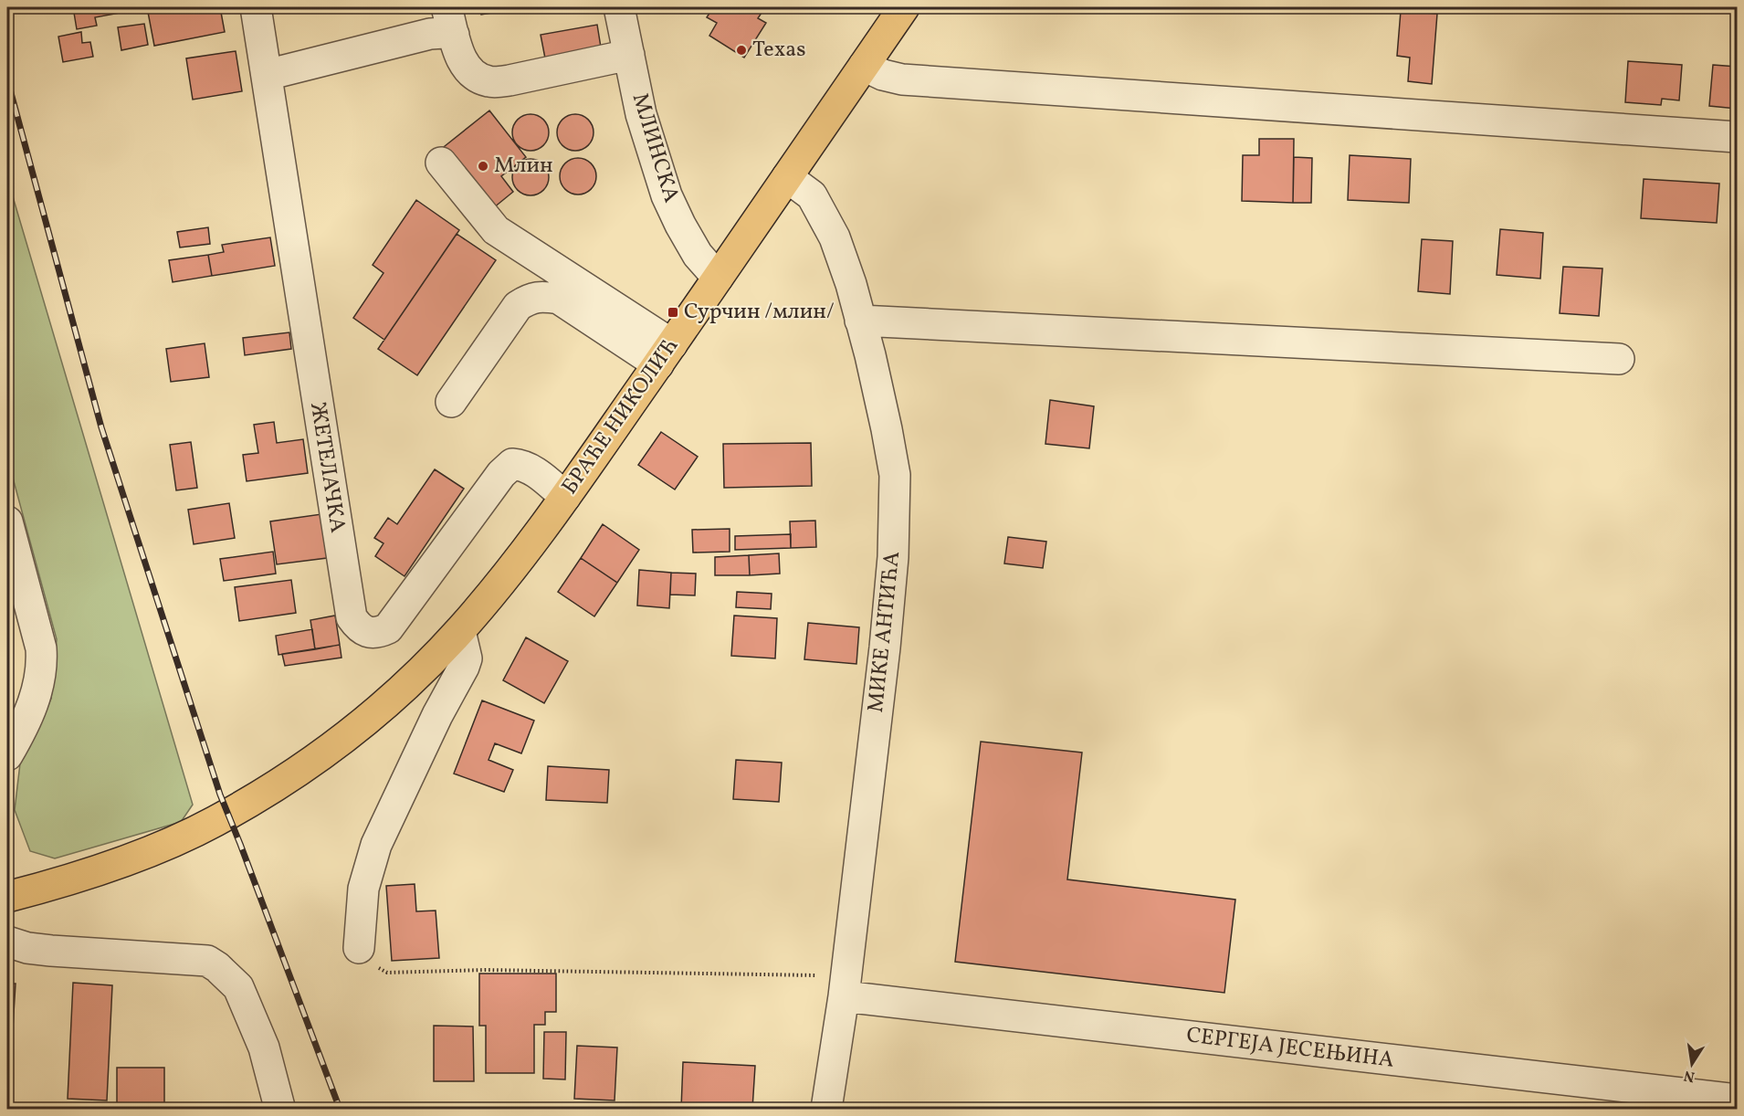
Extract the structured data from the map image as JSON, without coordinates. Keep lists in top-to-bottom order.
{
  "streets": {
    "main road": ["БРАЋЕ НИКОЛИЋ"],
    "street": [
      "МЛИНСКА",
      "ЖЕТЕЛАЧКА",
      "МИКЕ АНТИЋА",
      "СЕРГЕЈА ЈЕСЕЊИНА"
    ]
  },
  "crossings": [
    ["МЛИНСКА", "БРАЋЕ НИКОЛИЋ"],
    ["БРАЋЕ НИКОЛИЋ", "ЖЕТЕЛАЧКА"],
    ["БРАЋЕ НИКОЛИЋ", "МИКЕ АНТИЋА"],
    ["МИКЕ АНТИЋА", "СЕРГЕЈА ЈЕСЕЊИНА"]
  ],
  "places": {
    "other": ["Texas", "Млин"],
    "transit": ["Сурчин /млин/"]
  },
  "north": "bottom"
}
